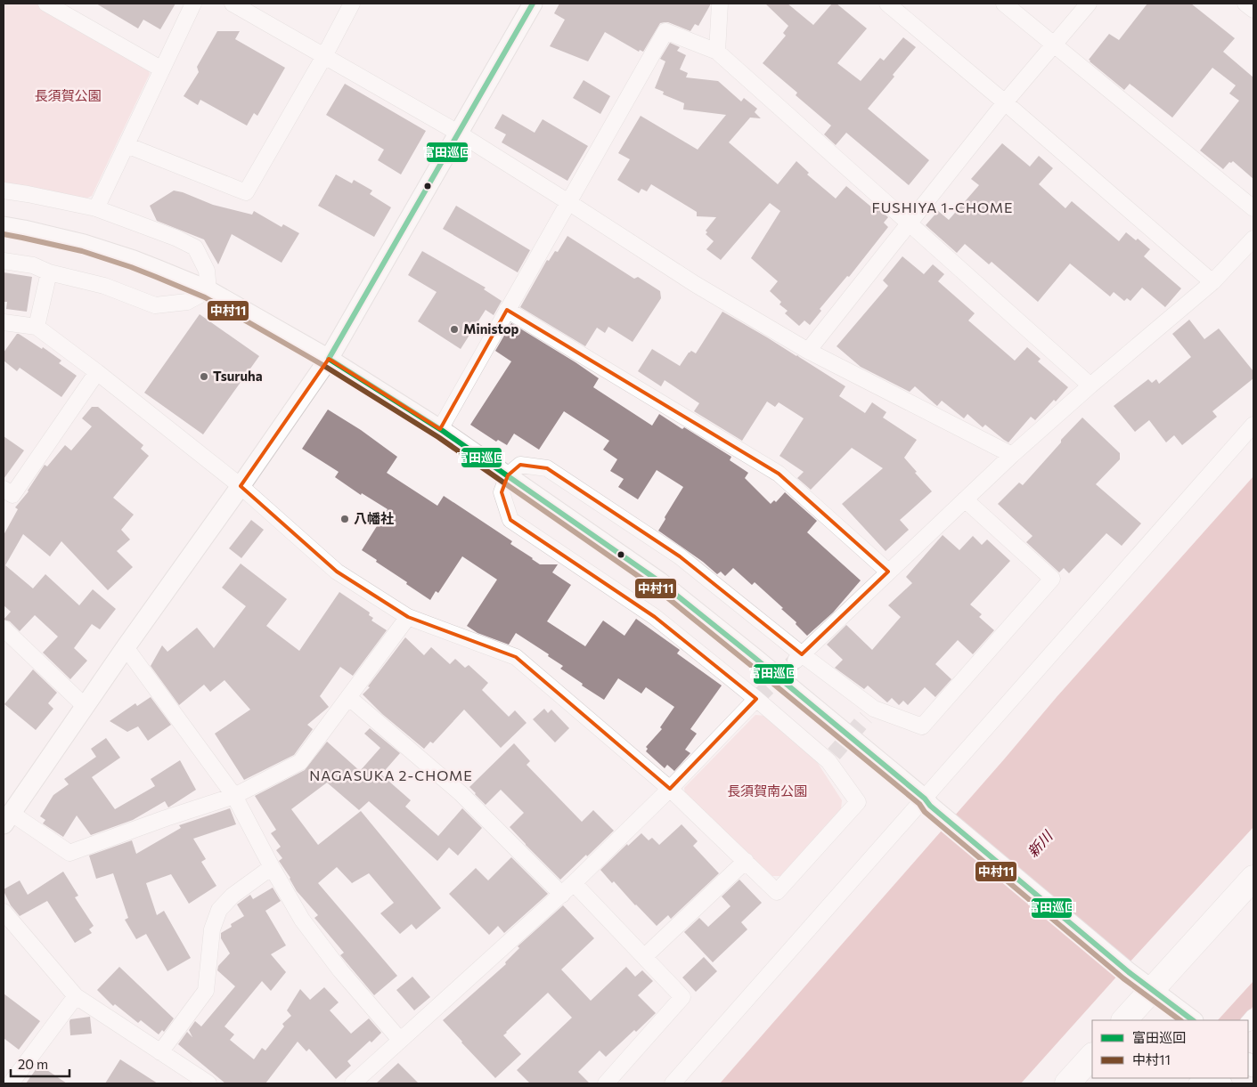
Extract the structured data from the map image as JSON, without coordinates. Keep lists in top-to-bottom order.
{
  "districts": ["FUSHIYA 1-CHOME", "NAGASUKA 2-CHOME"],
  "water": ["新川"],
  "parks": ["長須賀公園", "長須賀南公園"],
  "places": ["Ministop", "Tsuruha", "八幡社"],
  "lines": ["transit line 富田巡回", "transit line 中村11"],
  "legend": ["富田巡回", "中村11"],
  "scale_bar": "20 m"
}
